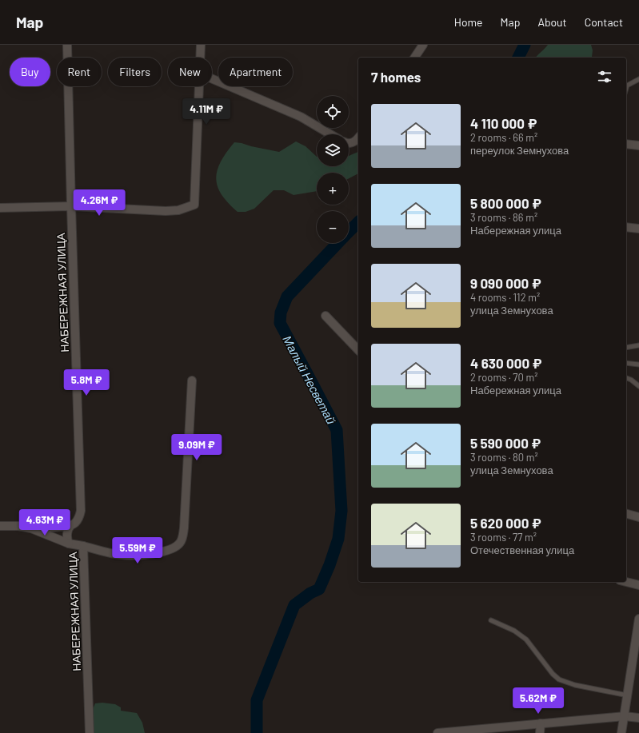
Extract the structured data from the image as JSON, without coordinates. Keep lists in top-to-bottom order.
{
  "streets": {
    "street": ["НАБЕРЕЖНАЯ УЛИЦА"]
  },
  "water": ["Малый Несветай"],
  "page": {
    "header": "Map",
    "nav": [
      "Home",
      "Map",
      "About",
      "Contact"
    ],
    "chip": [
      "Buy",
      "Rent",
      "Filters",
      "New",
      "Apartment"
    ],
    "heading": "7 homes",
    "map_buttons": ["+", "−"],
    "list": [
      {
        "name": "4 110 000 ₽",
        "note": "2 rooms · 66 m² · переулок Земнухова"
      },
      {
        "name": "5 800 000 ₽",
        "note": "3 rooms · 86 m² · Набережная улица"
      },
      {
        "name": "9 090 000 ₽",
        "note": "4 rooms · 112 m² · улица Земнухова"
      },
      {
        "name": "4 630 000 ₽",
        "note": "2 rooms · 70 m² · Набережная улица"
      },
      {
        "name": "5 590 000 ₽",
        "note": "3 rooms · 80 m² · улица Земнухова"
      },
      {
        "name": "5 620 000 ₽",
        "note": "3 rooms · 77 m² · Отечественная улица"
      }
    ],
    "price": [
      "4.11M ₽",
      "4.26M ₽",
      "5.8M ₽",
      "9.09M ₽",
      "4.63M ₽",
      "5.59M ₽",
      "5.62M ₽"
    ]
  }
}
